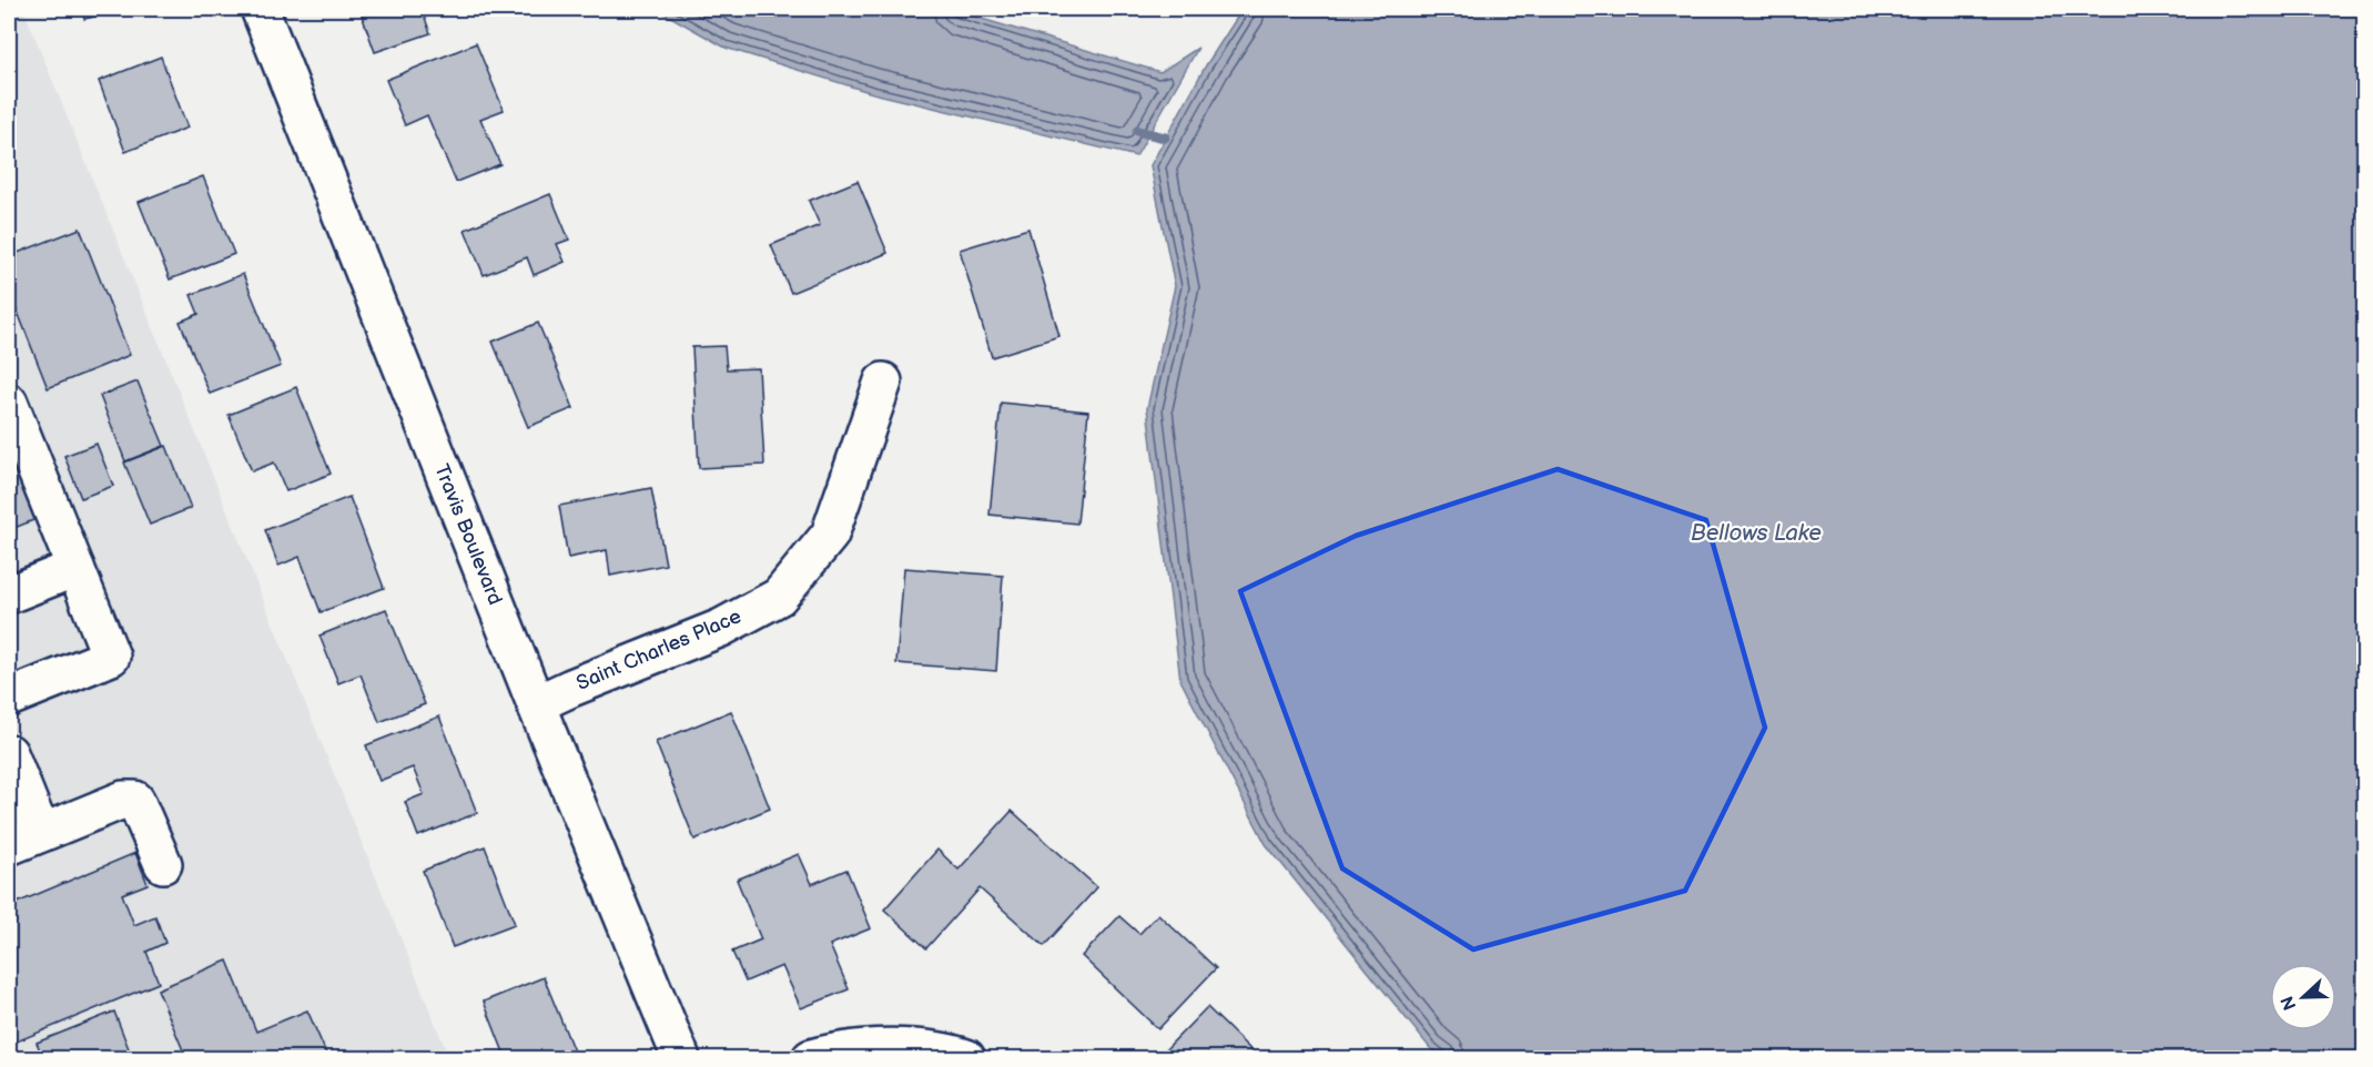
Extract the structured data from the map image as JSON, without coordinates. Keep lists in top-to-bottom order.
{
  "streets": {
    "street": ["Travis Boulevard", "Saint Charles Place"]
  },
  "crossings": [
    ["Travis Boulevard", "Saint Charles Place"]
  ],
  "water": ["Bellows Lake"],
  "north": "left"
}
